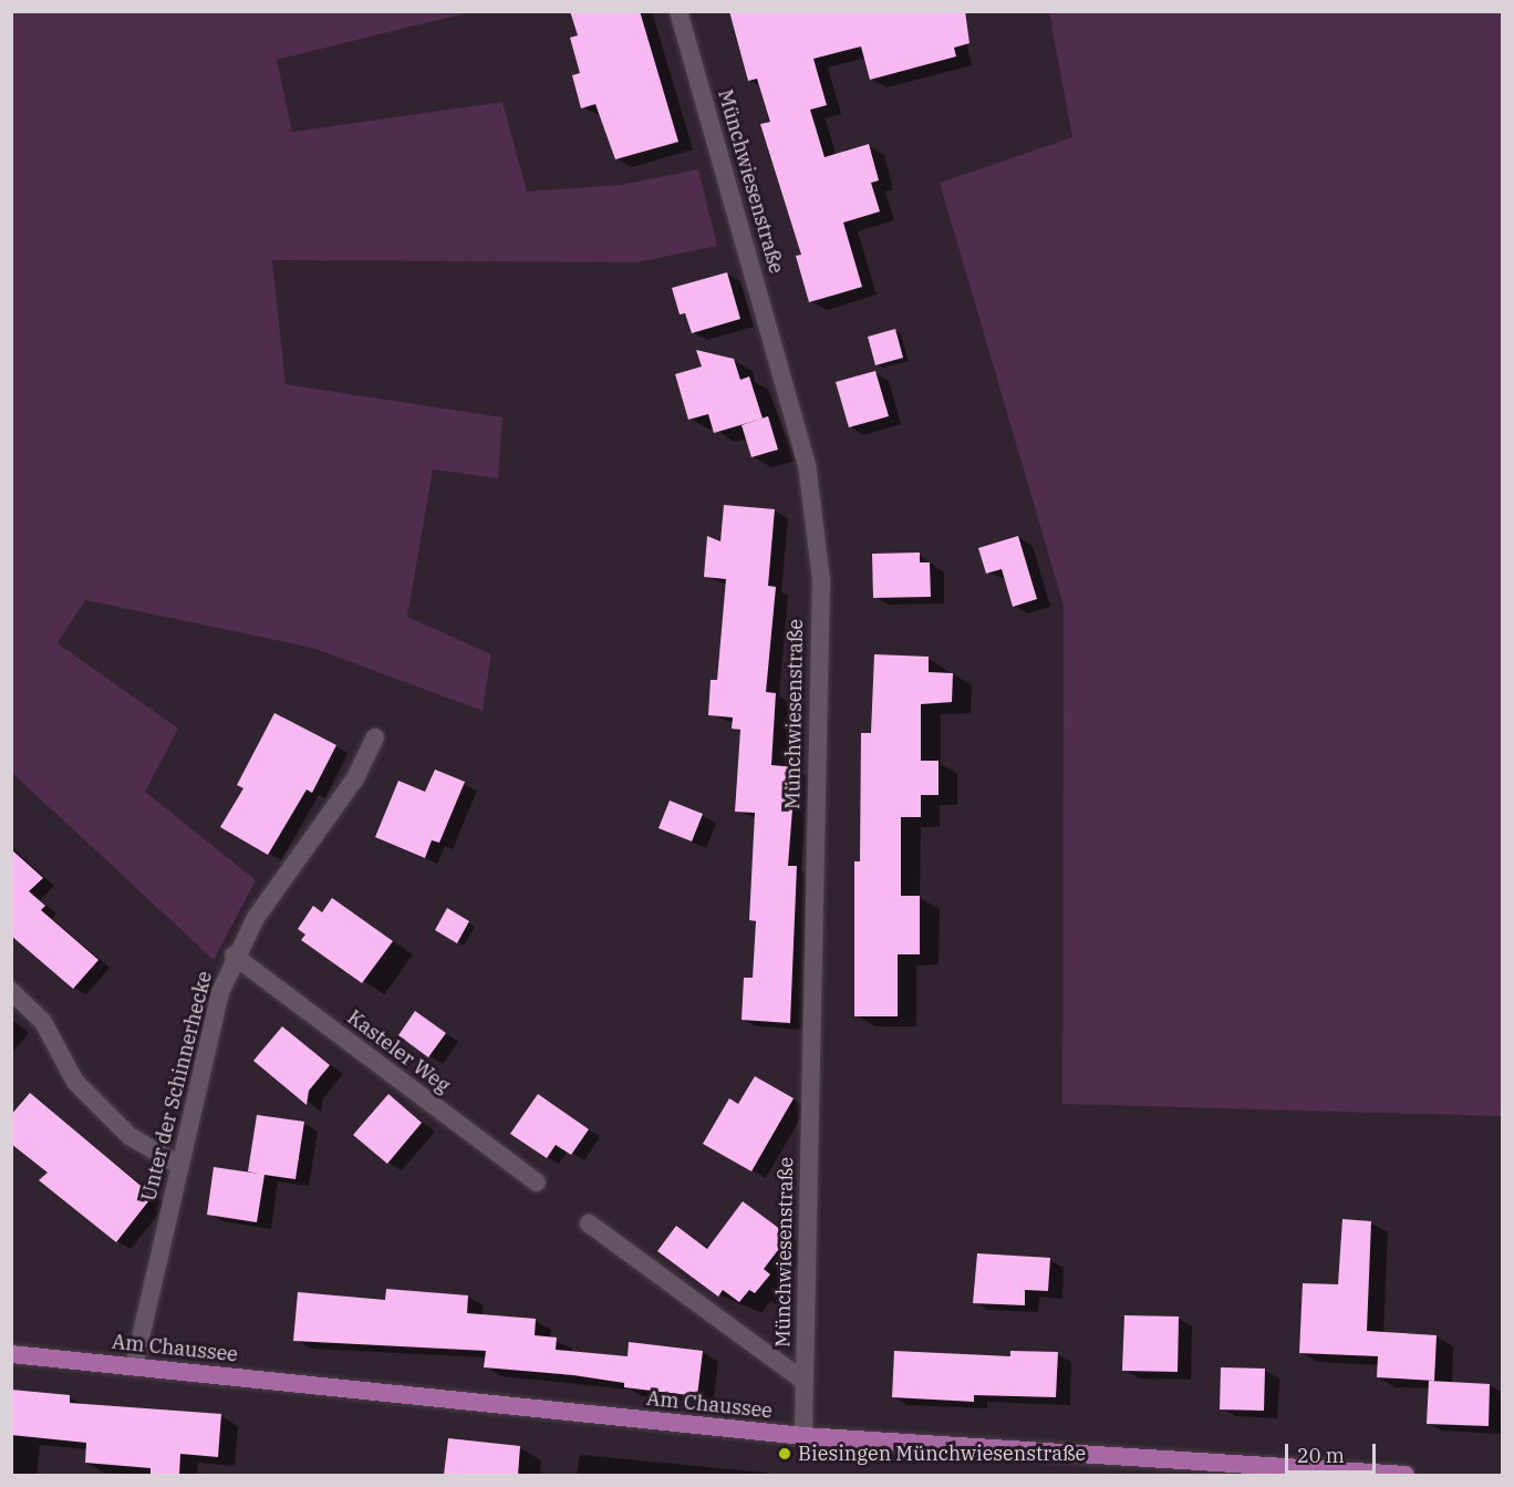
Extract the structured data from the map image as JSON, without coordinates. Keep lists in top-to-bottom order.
{
  "streets": {
    "main road": ["Am Chaussee"],
    "street": ["Münchwiesenstraße", "Kasteler Weg", "Unter der Schinnerhecke"]
  },
  "crossings": [
    ["Münchwiesenstraße", "Am Chaussee"],
    ["Kasteler Weg", "Unter der Schinnerhecke"],
    ["Unter der Schinnerhecke", "Am Chaussee"]
  ],
  "places": ["Biesingen Münchwiesenstraße"],
  "scale_bar": "20 m"
}
